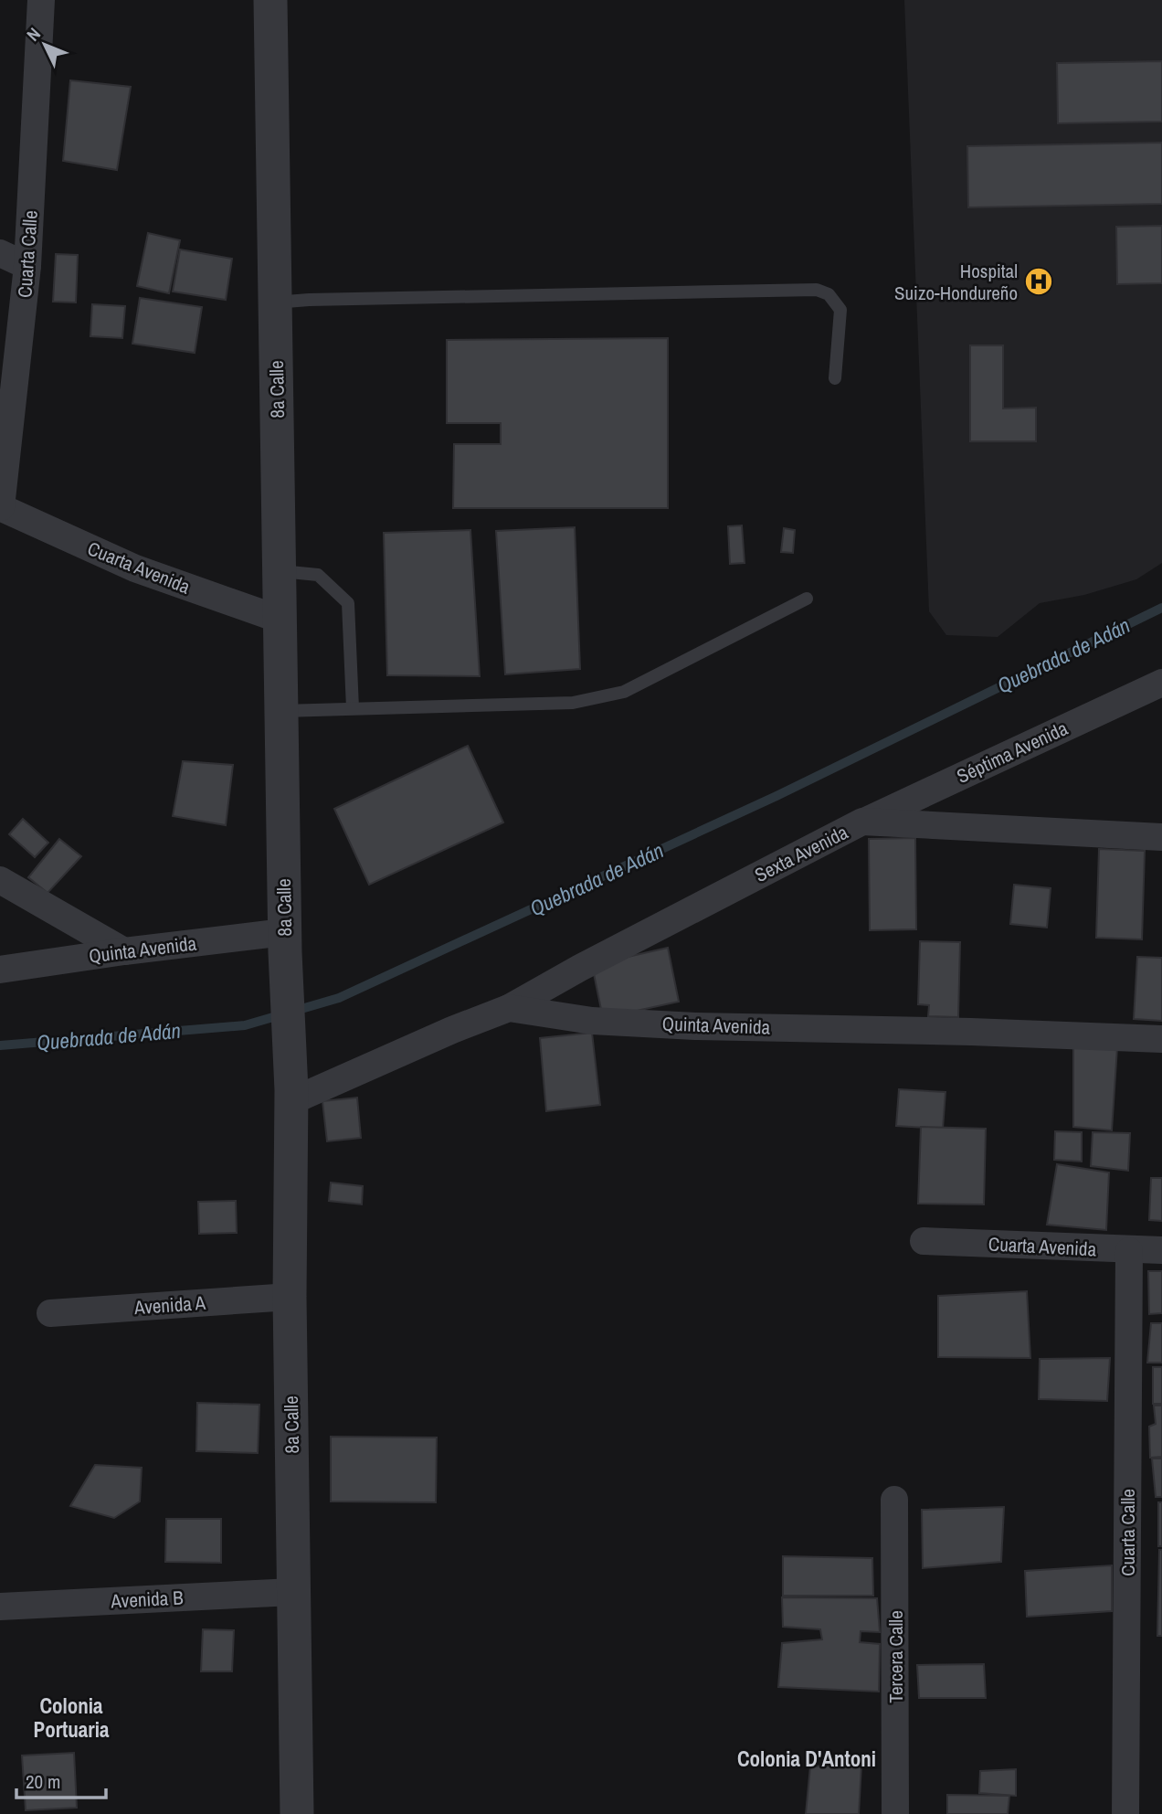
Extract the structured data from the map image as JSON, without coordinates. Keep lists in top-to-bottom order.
{
  "streets": {
    "street": [
      "Cuarta Calle",
      "8a Calle",
      "Cuarta Avenida",
      "Séptima Avenida",
      "Sexta Avenida",
      "Quinta Avenida",
      "Avenida A",
      "Avenida B",
      "Tercera Calle"
    ]
  },
  "crossings": [
    ["Cuarta Calle", "Cuarta Avenida"],
    ["8a Calle", "Cuarta Avenida"],
    ["8a Calle", "Quinta Avenida"],
    ["8a Calle", "Avenida A"],
    ["8a Calle", "Avenida B"],
    ["Séptima Avenida", "Sexta Avenida"],
    ["Sexta Avenida", "Quinta Avenida"]
  ],
  "districts": ["Colonia Portuaria", "Colonia D'Antoni"],
  "water": ["Quebrada de Adán"],
  "places": {
    "hospital": ["Hospital Suizo-Hondureño"]
  },
  "scale_bar": "20 m",
  "north": "top left"
}
